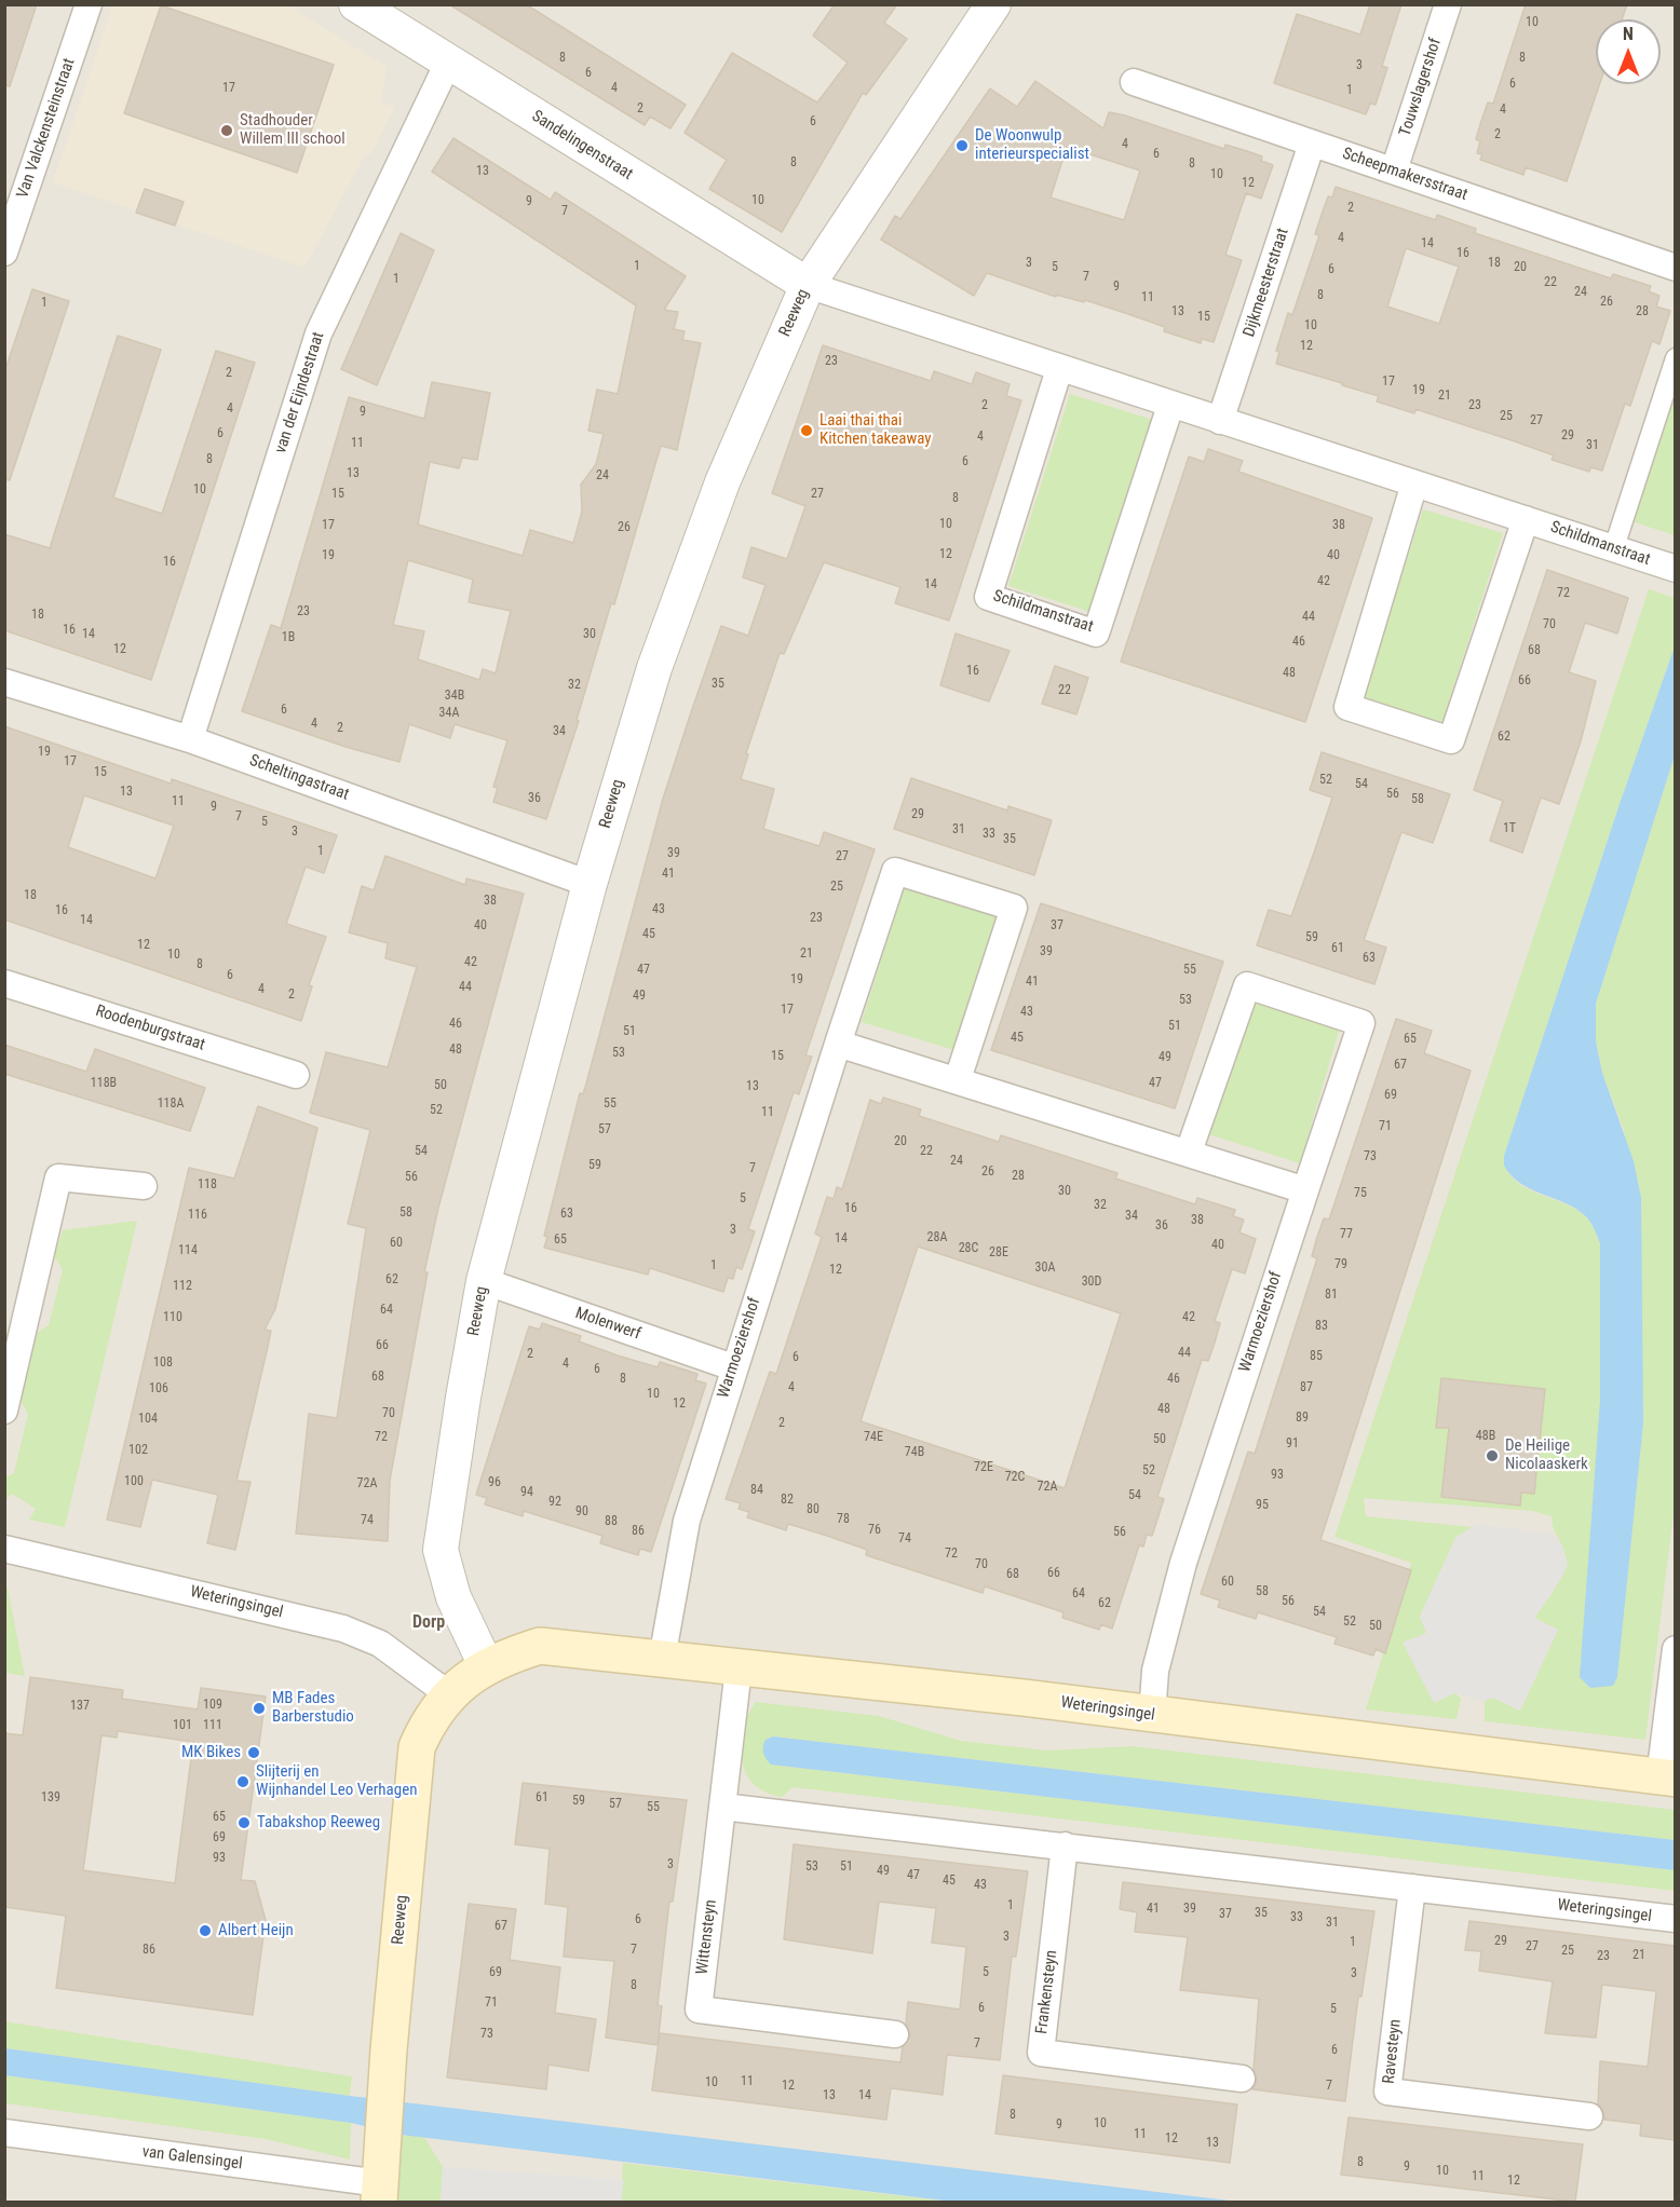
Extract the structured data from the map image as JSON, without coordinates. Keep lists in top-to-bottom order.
{
  "streets": {
    "main road": ["Reeweg", "Weteringsingel"],
    "street": [
      "Touwslagershof",
      "Van Valckensteinstraat",
      "Sandelingenstraat",
      "Scheepmakersstraat",
      "Dijkmeesterstraat",
      "van der Eijndestraat",
      "Schildmanstraat",
      "Scheltingastraat",
      "Roodenburgstraat",
      "Warmoeziershof",
      "Molenwerf",
      "Wittensteyn",
      "Frankensteyn",
      "Ravesteyn",
      "van Galensingel"
    ]
  },
  "crossings": [
    ["Touwslagershof", "Scheepmakersstraat"],
    ["Sandelingenstraat", "Reeweg"],
    ["Sandelingenstraat", "van der Eijndestraat"],
    ["Sandelingenstraat", "Schildmanstraat"],
    ["Scheepmakersstraat", "Dijkmeesterstraat"],
    ["Dijkmeesterstraat", "Schildmanstraat"],
    ["Reeweg", "Schildmanstraat"],
    ["Reeweg", "Scheltingastraat"],
    ["Reeweg", "Molenwerf"],
    ["Reeweg", "Weteringsingel"],
    ["Reeweg", "van Galensingel"],
    ["van der Eijndestraat", "Scheltingastraat"],
    ["Warmoeziershof", "Molenwerf"],
    ["Warmoeziershof", "Weteringsingel"],
    ["Weteringsingel", "Wittensteyn"],
    ["Weteringsingel", "Frankensteyn"],
    ["Weteringsingel", "Ravesteyn"]
  ],
  "districts": ["Dorp"],
  "places": [
    "Stadhouder Willem III school",
    "De Woonwulp interieurspecialist",
    "Laai thai thai Kitchen takeaway",
    "De Heilige Nicolaaskerk",
    "MB Fades Barberstudio",
    "MK Bikes",
    "Slijterij en Wijnhandel Leo Verhagen",
    "Tabakshop Reeweg",
    "Albert Heijn"
  ],
  "house_numbers": [
    "10",
    "8",
    "8",
    "3",
    "6",
    "6",
    "17",
    "4",
    "1",
    "2",
    "4",
    "6",
    "2",
    "4",
    "6",
    "8",
    "8",
    "13",
    "10",
    "12",
    "10",
    "9",
    "2",
    "7",
    "4",
    "14",
    "16",
    "3",
    "18",
    "1",
    "5",
    "20",
    "6",
    "7",
    "1",
    "22",
    "9",
    "24",
    "8",
    "11",
    "26",
    "1",
    "13",
    "28",
    "15",
    "10",
    "12",
    "23",
    "2",
    "17",
    "19",
    "21",
    "2",
    "23",
    "4",
    "9",
    "25",
    "27",
    "6",
    "29",
    "4",
    "11",
    "31",
    "8",
    "6",
    "13",
    "24",
    "10",
    "15",
    "27",
    "8",
    "10",
    "17",
    "38",
    "26",
    "12",
    "19",
    "40",
    "16",
    "42",
    "14",
    "72",
    "23",
    "18",
    "44",
    "70",
    "16",
    "14",
    "30",
    "1B",
    "46",
    "12",
    "68",
    "16",
    "48",
    "66",
    "35",
    "32",
    "22",
    "34B",
    "6",
    "34A",
    "4",
    "2",
    "34",
    "62",
    "19",
    "17",
    "15",
    "52",
    "54",
    "13",
    "56",
    "36",
    "58",
    "11",
    "9",
    "29",
    "7",
    "5",
    "1T",
    "31",
    "3",
    "33",
    "35",
    "1",
    "39",
    "27",
    "41",
    "25",
    "18",
    "38",
    "43",
    "16",
    "23",
    "14",
    "40",
    "37",
    "45",
    "59",
    "12",
    "61",
    "39",
    "21",
    "10",
    "63",
    "42",
    "8",
    "47",
    "55",
    "6",
    "19",
    "41",
    "44",
    "4",
    "2",
    "49",
    "53",
    "17",
    "43",
    "46",
    "51",
    "51",
    "45",
    "65",
    "48",
    "53",
    "15",
    "49",
    "67",
    "118B",
    "47",
    "50",
    "13",
    "69",
    "118A",
    "55",
    "52",
    "11",
    "71",
    "57",
    "20",
    "54",
    "22",
    "73",
    "24",
    "59",
    "7",
    "26",
    "28",
    "56",
    "118",
    "30",
    "75",
    "5",
    "32",
    "16",
    "58",
    "63",
    "116",
    "34",
    "38",
    "36",
    "3",
    "77",
    "28A",
    "14",
    "65",
    "60",
    "40",
    "28C",
    "114",
    "28E",
    "79",
    "1",
    "30A",
    "12",
    "62",
    "30D",
    "112",
    "81",
    "64",
    "110",
    "42",
    "83",
    "66",
    "44",
    "2",
    "85",
    "6",
    "108",
    "4",
    "6",
    "68",
    "8",
    "46",
    "4",
    "87",
    "106",
    "10",
    "12",
    "48",
    "70",
    "89",
    "104",
    "2",
    "48B",
    "72",
    "74E",
    "50",
    "91",
    "102",
    "74B",
    "72E",
    "52",
    "93",
    "72C",
    "100",
    "96",
    "72A",
    "72A",
    "84",
    "94",
    "54",
    "82",
    "92",
    "95",
    "80",
    "90",
    "78",
    "74",
    "88",
    "76",
    "86",
    "56",
    "74",
    "72",
    "70",
    "66",
    "68",
    "60",
    "58",
    "64",
    "56",
    "62",
    "54",
    "52",
    "50",
    "109",
    "137",
    "101",
    "111",
    "139",
    "61",
    "59",
    "57",
    "55",
    "65",
    "69",
    "93",
    "3",
    "53",
    "51",
    "49",
    "47",
    "45",
    "43",
    "1",
    "41",
    "39",
    "35",
    "37",
    "33",
    "6",
    "31",
    "67",
    "3",
    "29",
    "1",
    "27",
    "86",
    "7",
    "25",
    "21",
    "23",
    "69",
    "5",
    "3",
    "8",
    "71",
    "6",
    "5",
    "73",
    "7",
    "6",
    "11",
    "10",
    "12",
    "7",
    "13",
    "14",
    "8",
    "10",
    "9",
    "11",
    "12",
    "13",
    "8",
    "9",
    "10",
    "11",
    "12"
  ],
  "north": "top"
}
